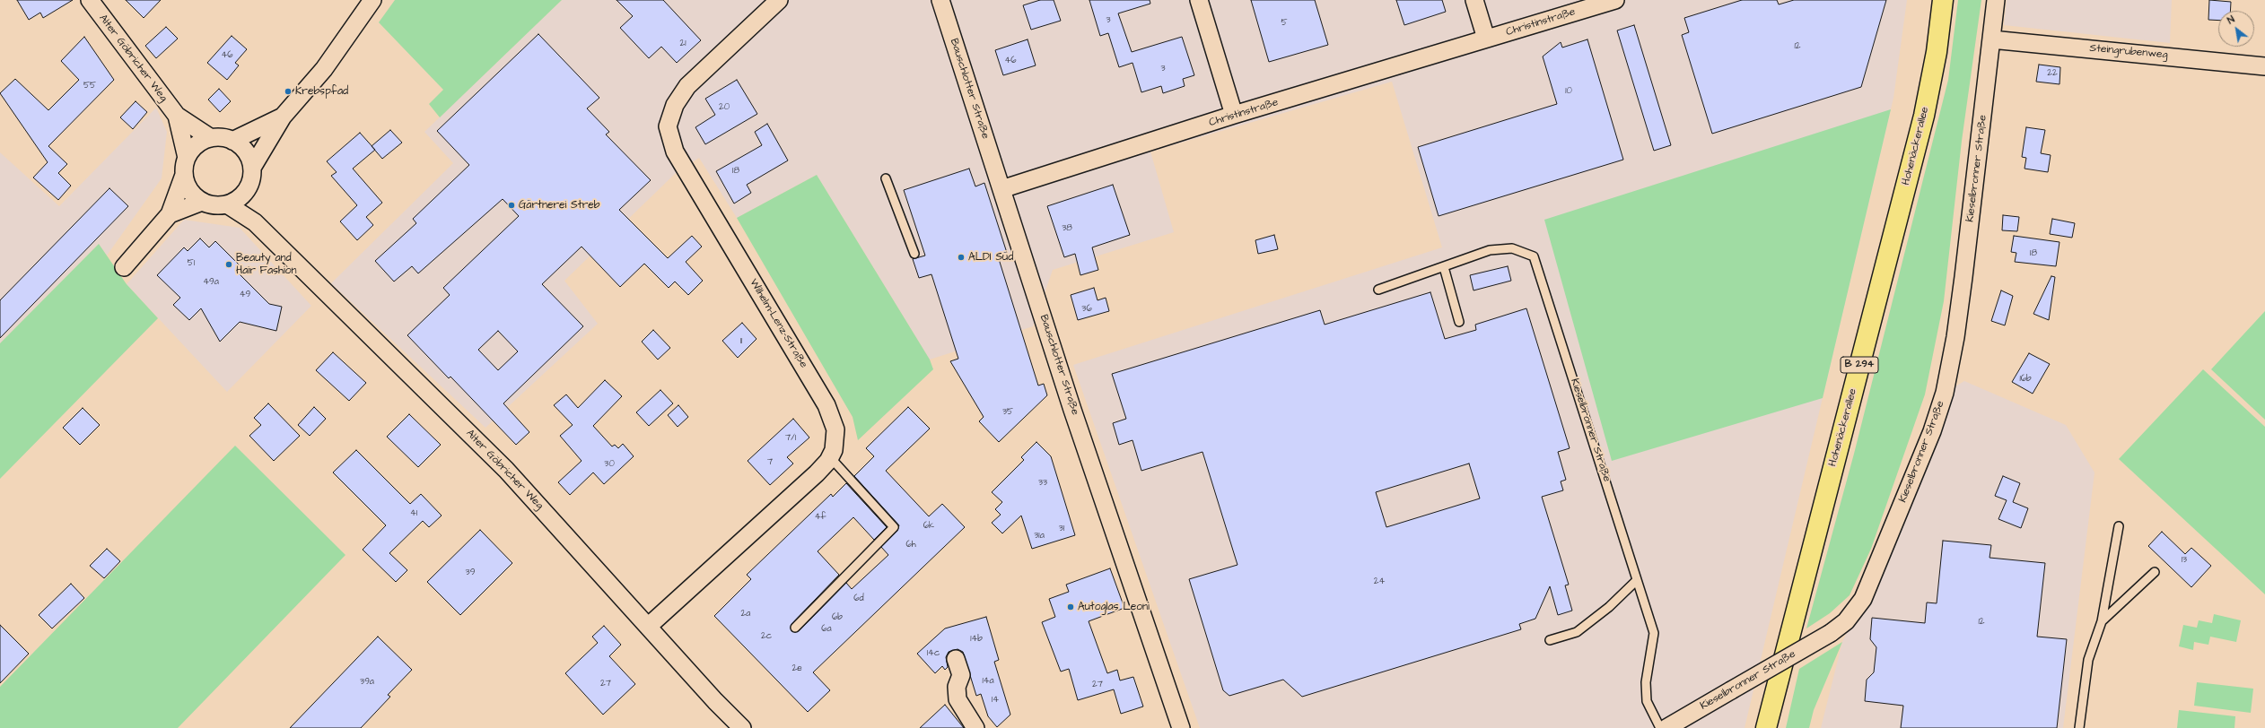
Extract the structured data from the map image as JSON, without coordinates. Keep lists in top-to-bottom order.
{
  "streets": {
    "main road": ["Hohenäckerallee", "B 294"],
    "street": [
      "Christinstraße",
      "Steingrubenweg",
      "Alter Göbricher Weg",
      "Bauschlotter Straße",
      "Kieselbronner Straße",
      "Wilhelm-Lenz-Straße"
    ]
  },
  "crossings": [
    ["Christinstraße", "Bauschlotter Straße"],
    ["Steingrubenweg", "Kieselbronner Straße"],
    ["Alter Göbricher Weg", "Wilhelm-Lenz-Straße"]
  ],
  "places": [
    "Krebspfad",
    "Gärtnerei Streb",
    "ALDI Süd",
    "Beauty and Hair Fashion",
    "Autoglas Leoni"
  ],
  "house_numbers": [
    "3",
    "5",
    "21",
    "12",
    "46",
    "46",
    "3",
    "22",
    "55",
    "10",
    "20",
    "18",
    "38",
    "18",
    "51",
    "49a",
    "49",
    "36",
    "11",
    "16b",
    "35",
    "7/1",
    "7",
    "30",
    "33",
    "41",
    "4f",
    "6k",
    "31",
    "31a",
    "6h",
    "13",
    "39",
    "24",
    "6d",
    "2a",
    "6b",
    "12",
    "6a",
    "2c",
    "14b",
    "14c",
    "2e",
    "14a",
    "39a",
    "27",
    "27",
    "14"
  ],
  "north": "top left"
}
